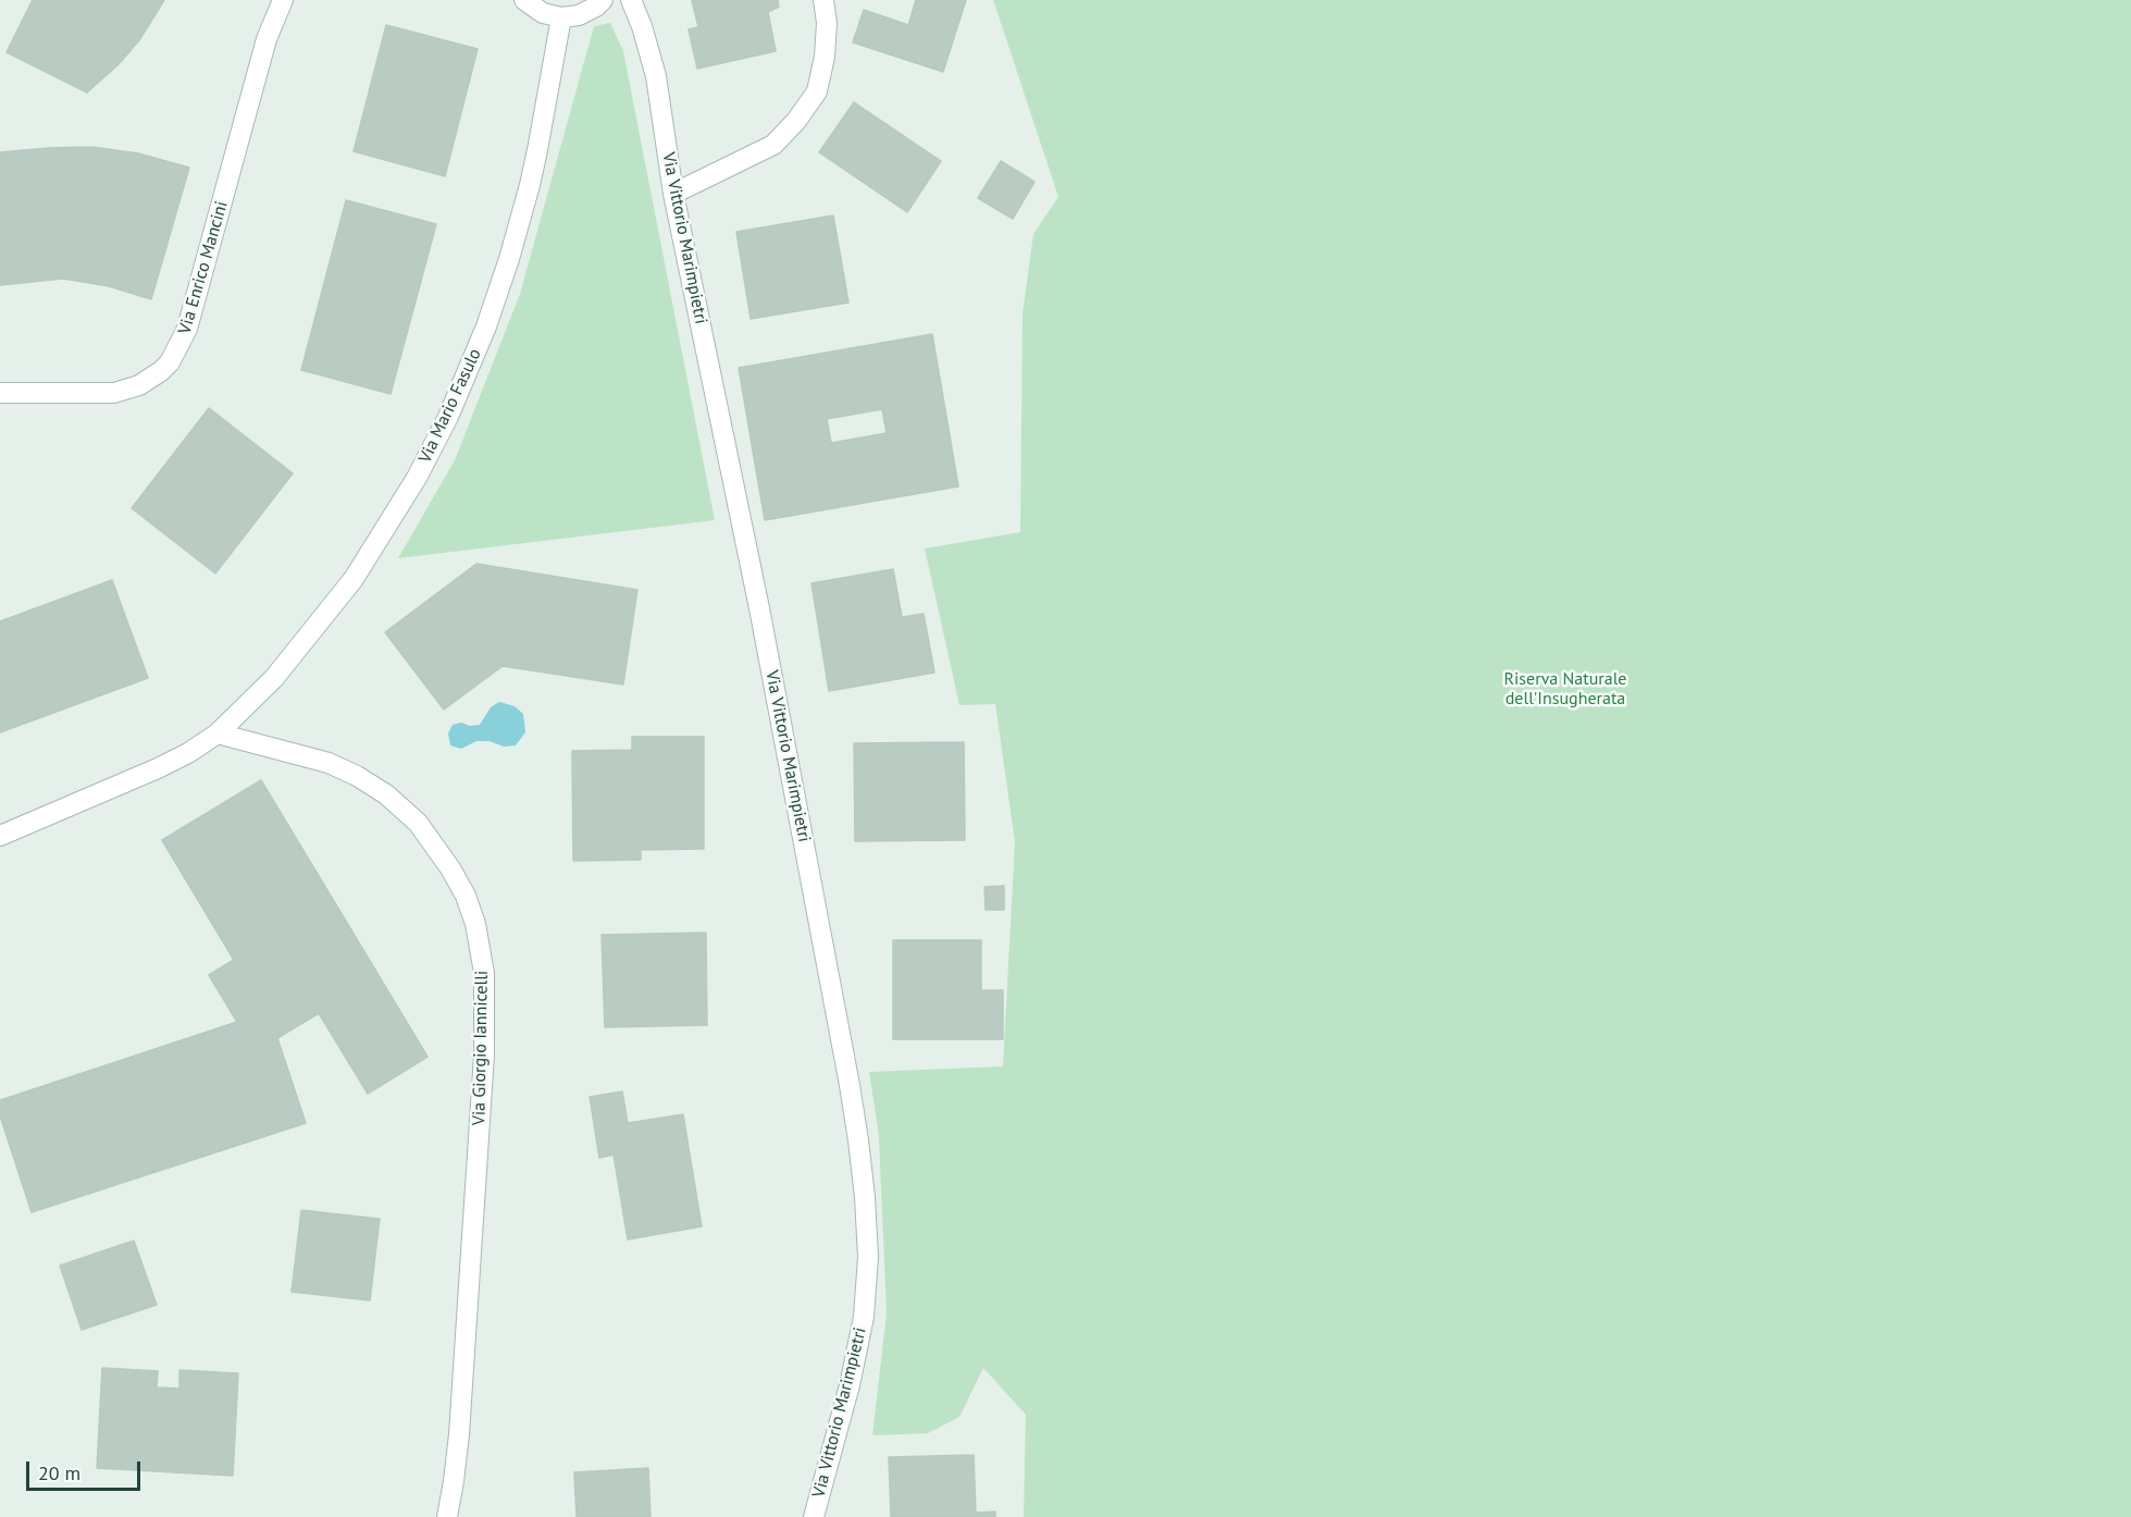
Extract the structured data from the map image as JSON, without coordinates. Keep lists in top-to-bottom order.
{
  "streets": {
    "street": [
      "Via Vittorio Marimpietri",
      "Via Enrico Mancini",
      "Via Mario Fasulo",
      "Via Giorgio Iannicelli"
    ]
  },
  "crossings": [
    ["Via Mario Fasulo", "Via Giorgio Iannicelli"]
  ],
  "parks": ["Riserva Naturale dell'Insugherata"],
  "scale_bar": "20 m"
}
